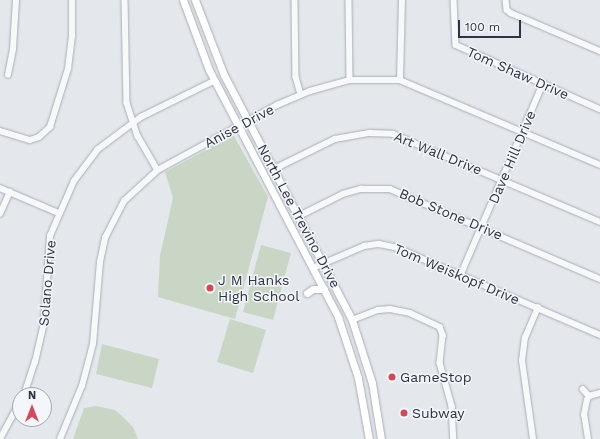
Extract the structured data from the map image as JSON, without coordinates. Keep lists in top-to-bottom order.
{
  "streets": {
    "main road": ["North Lee Trevino Drive"],
    "street": [
      "Tom Shaw Drive",
      "Anise Drive",
      "Art Wall Drive",
      "Dave Hill Drive",
      "Bob Stone Drive",
      "Tom Weiskopf Drive",
      "Solano Drive"
    ]
  },
  "crossings": [
    ["Tom Shaw Drive", "Dave Hill Drive"],
    ["Anise Drive", "Dave Hill Drive"],
    ["Anise Drive", "North Lee Trevino Drive"],
    ["Art Wall Drive", "Dave Hill Drive"],
    ["Art Wall Drive", "North Lee Trevino Drive"],
    ["Dave Hill Drive", "Bob Stone Drive"],
    ["Dave Hill Drive", "Tom Weiskopf Drive"],
    ["Bob Stone Drive", "North Lee Trevino Drive"],
    ["North Lee Trevino Drive", "Tom Weiskopf Drive"],
    ["North Lee Trevino Drive", "Solano Drive"]
  ],
  "places": ["J M Hanks High School", "GameStop", "Subway"],
  "scale_bar": "100 m",
  "north": "top"
}
